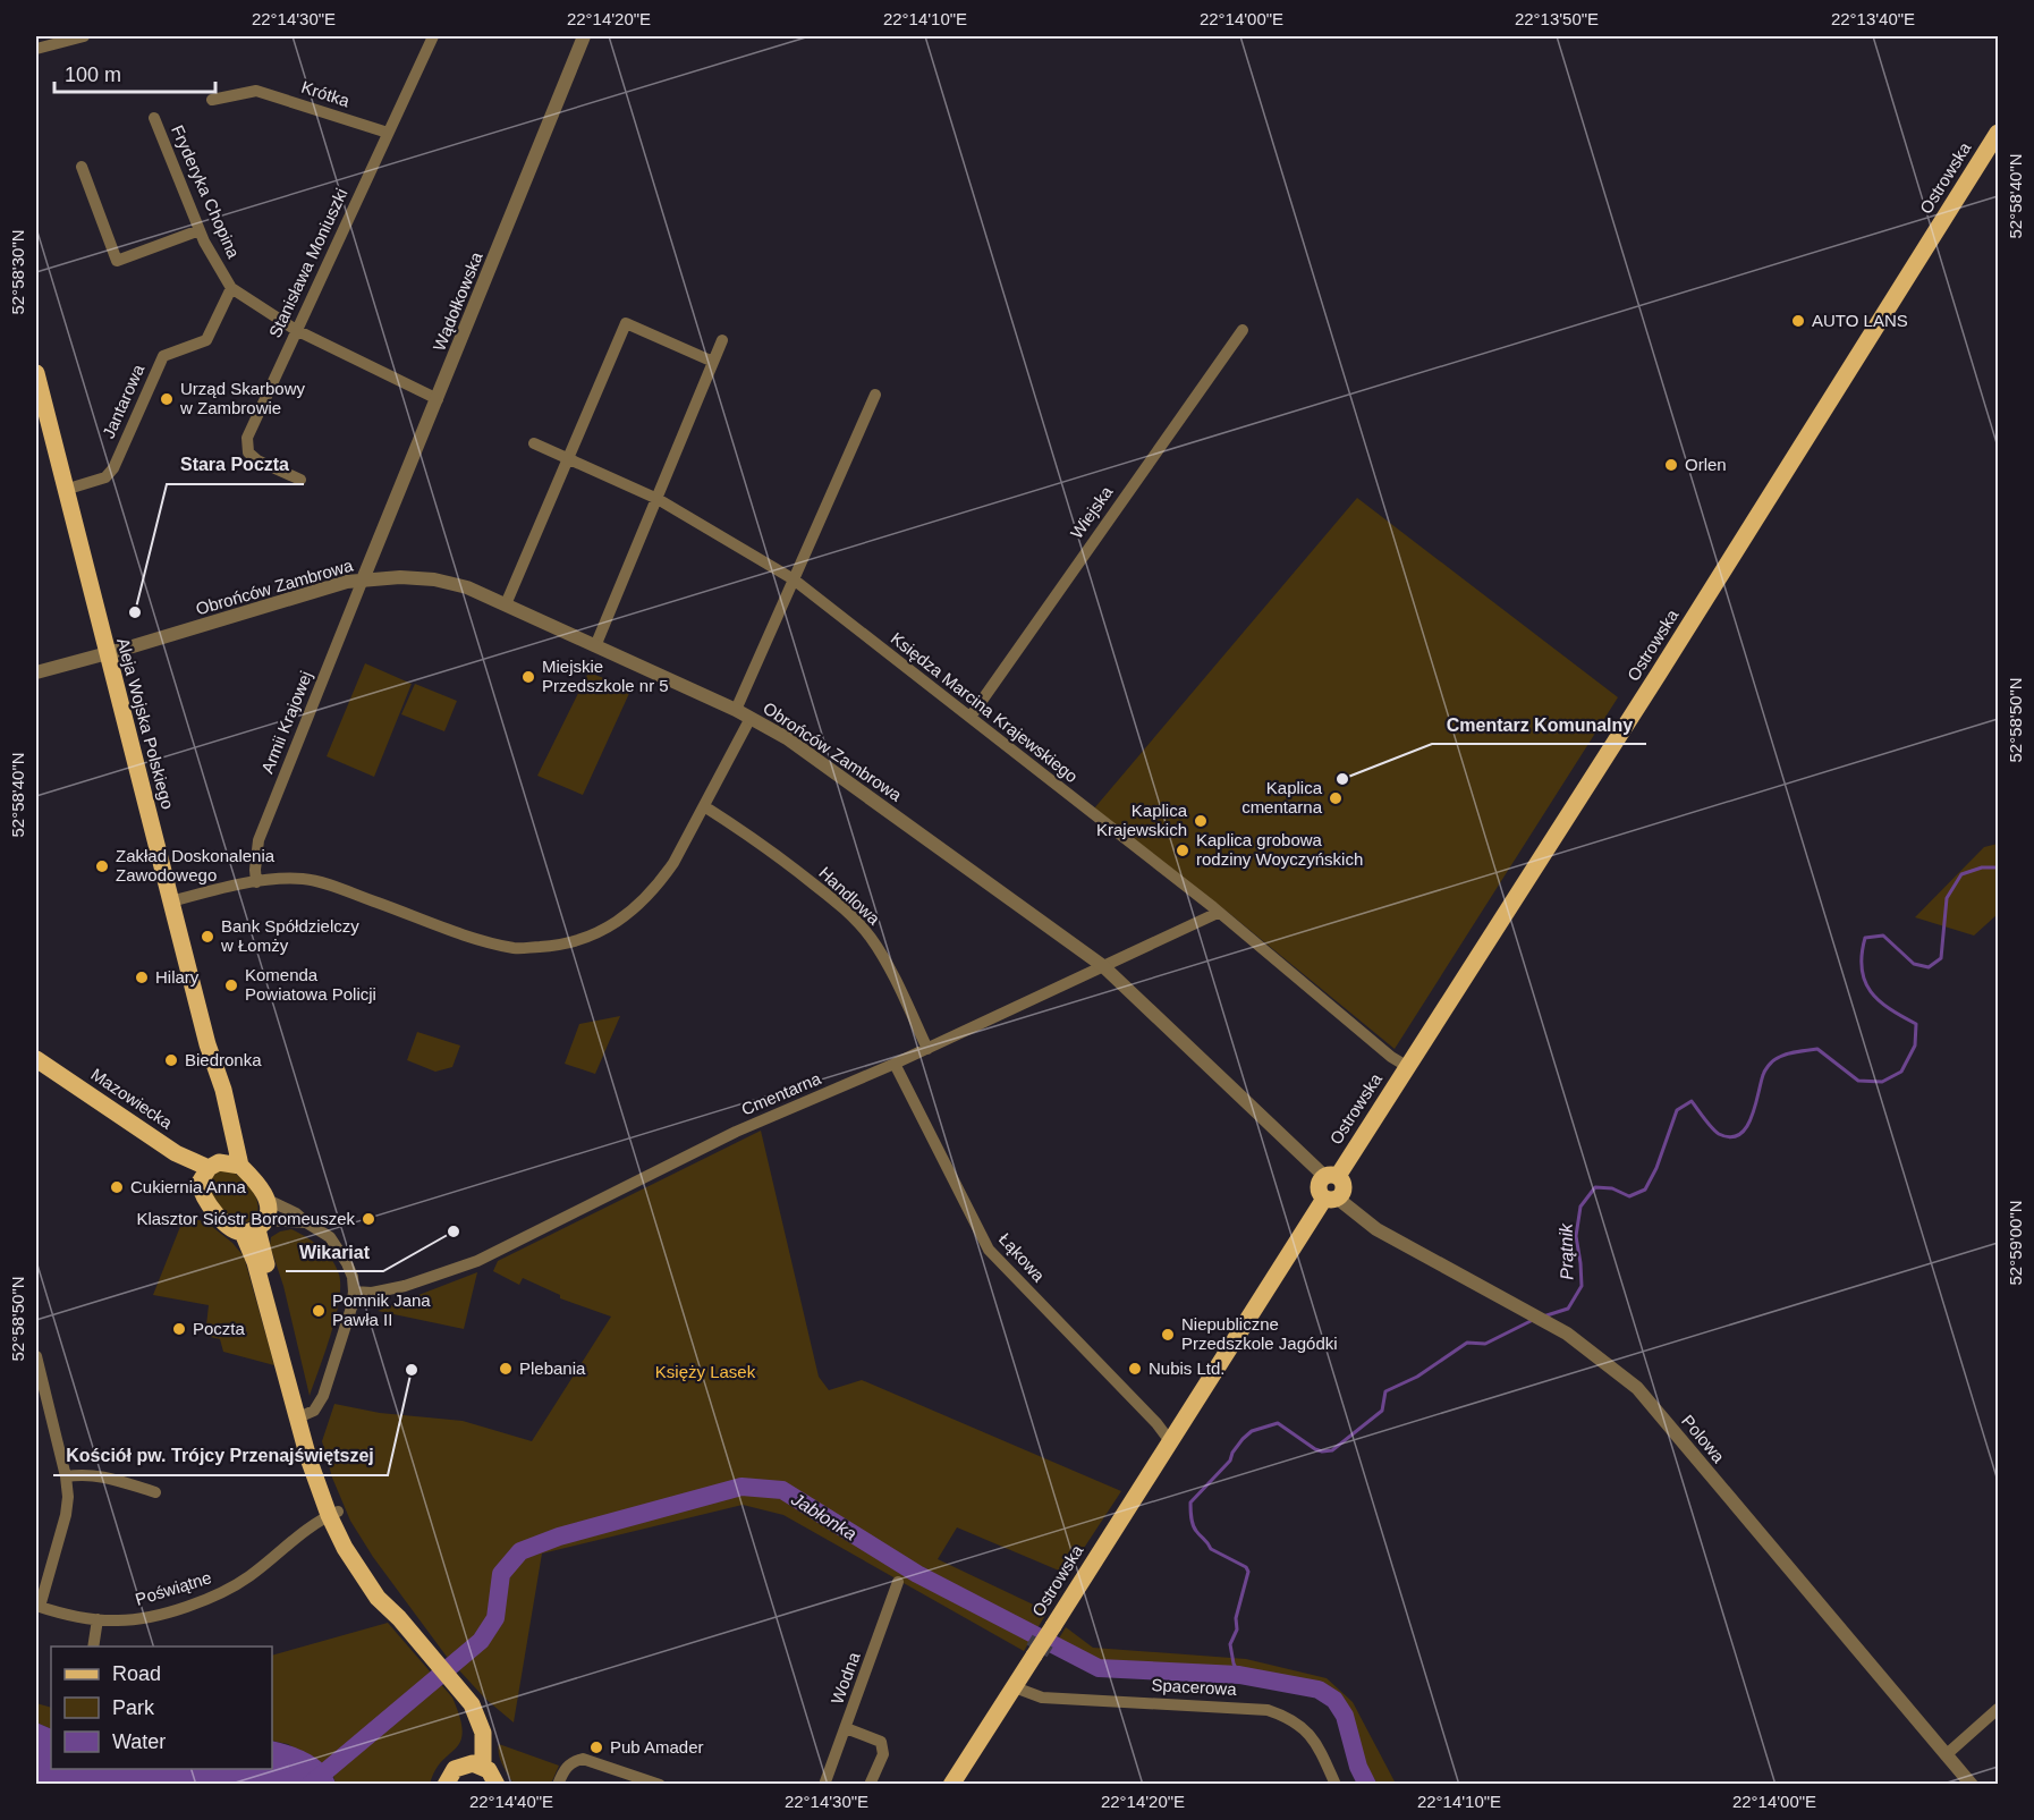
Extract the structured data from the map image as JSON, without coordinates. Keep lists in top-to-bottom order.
{
  "streets": {
    "main road": ["Ostrowska", "Aleja Wojska Polskiego", "Mazowiecka"],
    "street": [
      "Krótka",
      "Fryderyka Chopina",
      "Stanisława Moniuszki",
      "Wądołkowska",
      "Jantarowa",
      "Wiejska",
      "Obrońców Zambrowa",
      "Księdza Marcina Krajewskiego",
      "Armii Krajowej",
      "Handlowa",
      "Cmentarna",
      "Łąkowa",
      "Polowa",
      "Poświątne",
      "Wodna",
      "Spacerowa"
    ]
  },
  "crossings": [
    ["Krótka", "Stanisława Moniuszki"],
    ["Ostrowska", "Obrońców Zambrowa"],
    ["Ostrowska", "Księdza Marcina Krajewskiego"],
    ["Ostrowska", "Łąkowa"],
    ["Ostrowska", "Polowa"],
    ["Ostrowska", "Spacerowa"],
    ["Fryderyka Chopina", "Stanisława Moniuszki"],
    ["Fryderyka Chopina", "Wądołkowska"],
    ["Fryderyka Chopina", "Jantarowa"],
    ["Wądołkowska", "Obrońców Zambrowa"],
    ["Wądołkowska", "Armii Krajowej"],
    ["Jantarowa", "Aleja Wojska Polskiego"],
    ["Wiejska", "Księdza Marcina Krajewskiego"],
    ["Obrońców Zambrowa", "Armii Krajowej"],
    ["Obrońców Zambrowa", "Aleja Wojska Polskiego"],
    ["Obrońców Zambrowa", "Cmentarna"],
    ["Księdza Marcina Krajewskiego", "Cmentarna"],
    ["Aleja Wojska Polskiego", "Mazowiecka"],
    ["Handlowa", "Cmentarna"],
    ["Cmentarna", "Łąkowa"]
  ],
  "water": ["Prątnik", "Jabłonka"],
  "parks": ["Księży Lasek"],
  "places": [
    "AUTO LANS",
    "Urząd Skarbowy w Zambrowie",
    "Orlen",
    "Stara Poczta",
    "Miejskie Przedszkole nr 5",
    "Cmentarz Komunalny",
    "Kaplica cmentarna",
    "Kaplica Krajewskich",
    "Kaplica grobowa rodziny Woyczyńskich",
    "Zakład Doskonalenia Zawodowego",
    "Bank Spółdzielczy w Łomży",
    "Hilary",
    "Komenda Powiatowa Policji",
    "Biedronka",
    "Cukiernia Anna",
    "Klasztor Sióstr Boromeuszek",
    "Wikariat",
    "Pomnik Jana Pawła II",
    "Poczta",
    "Niepubliczne Przedszkole Jagódki",
    "Plebania",
    "Nubis Ltd.",
    "Kościół pw. Trójcy Przenajświętszej",
    "Pub Amader"
  ],
  "legend": ["Road", "Park", "Water"],
  "scale_bar": "100 m",
  "coordinates": [
    "22°14'30\"E",
    "22°14'20\"E",
    "22°14'10\"E",
    "22°14'00\"E",
    "22°13'50\"E",
    "22°13'40\"E",
    "52°58'40\"N",
    "52°58'30\"N",
    "52°58'50\"N",
    "52°59'00\"N",
    "22°14'40\"E"
  ]
}
